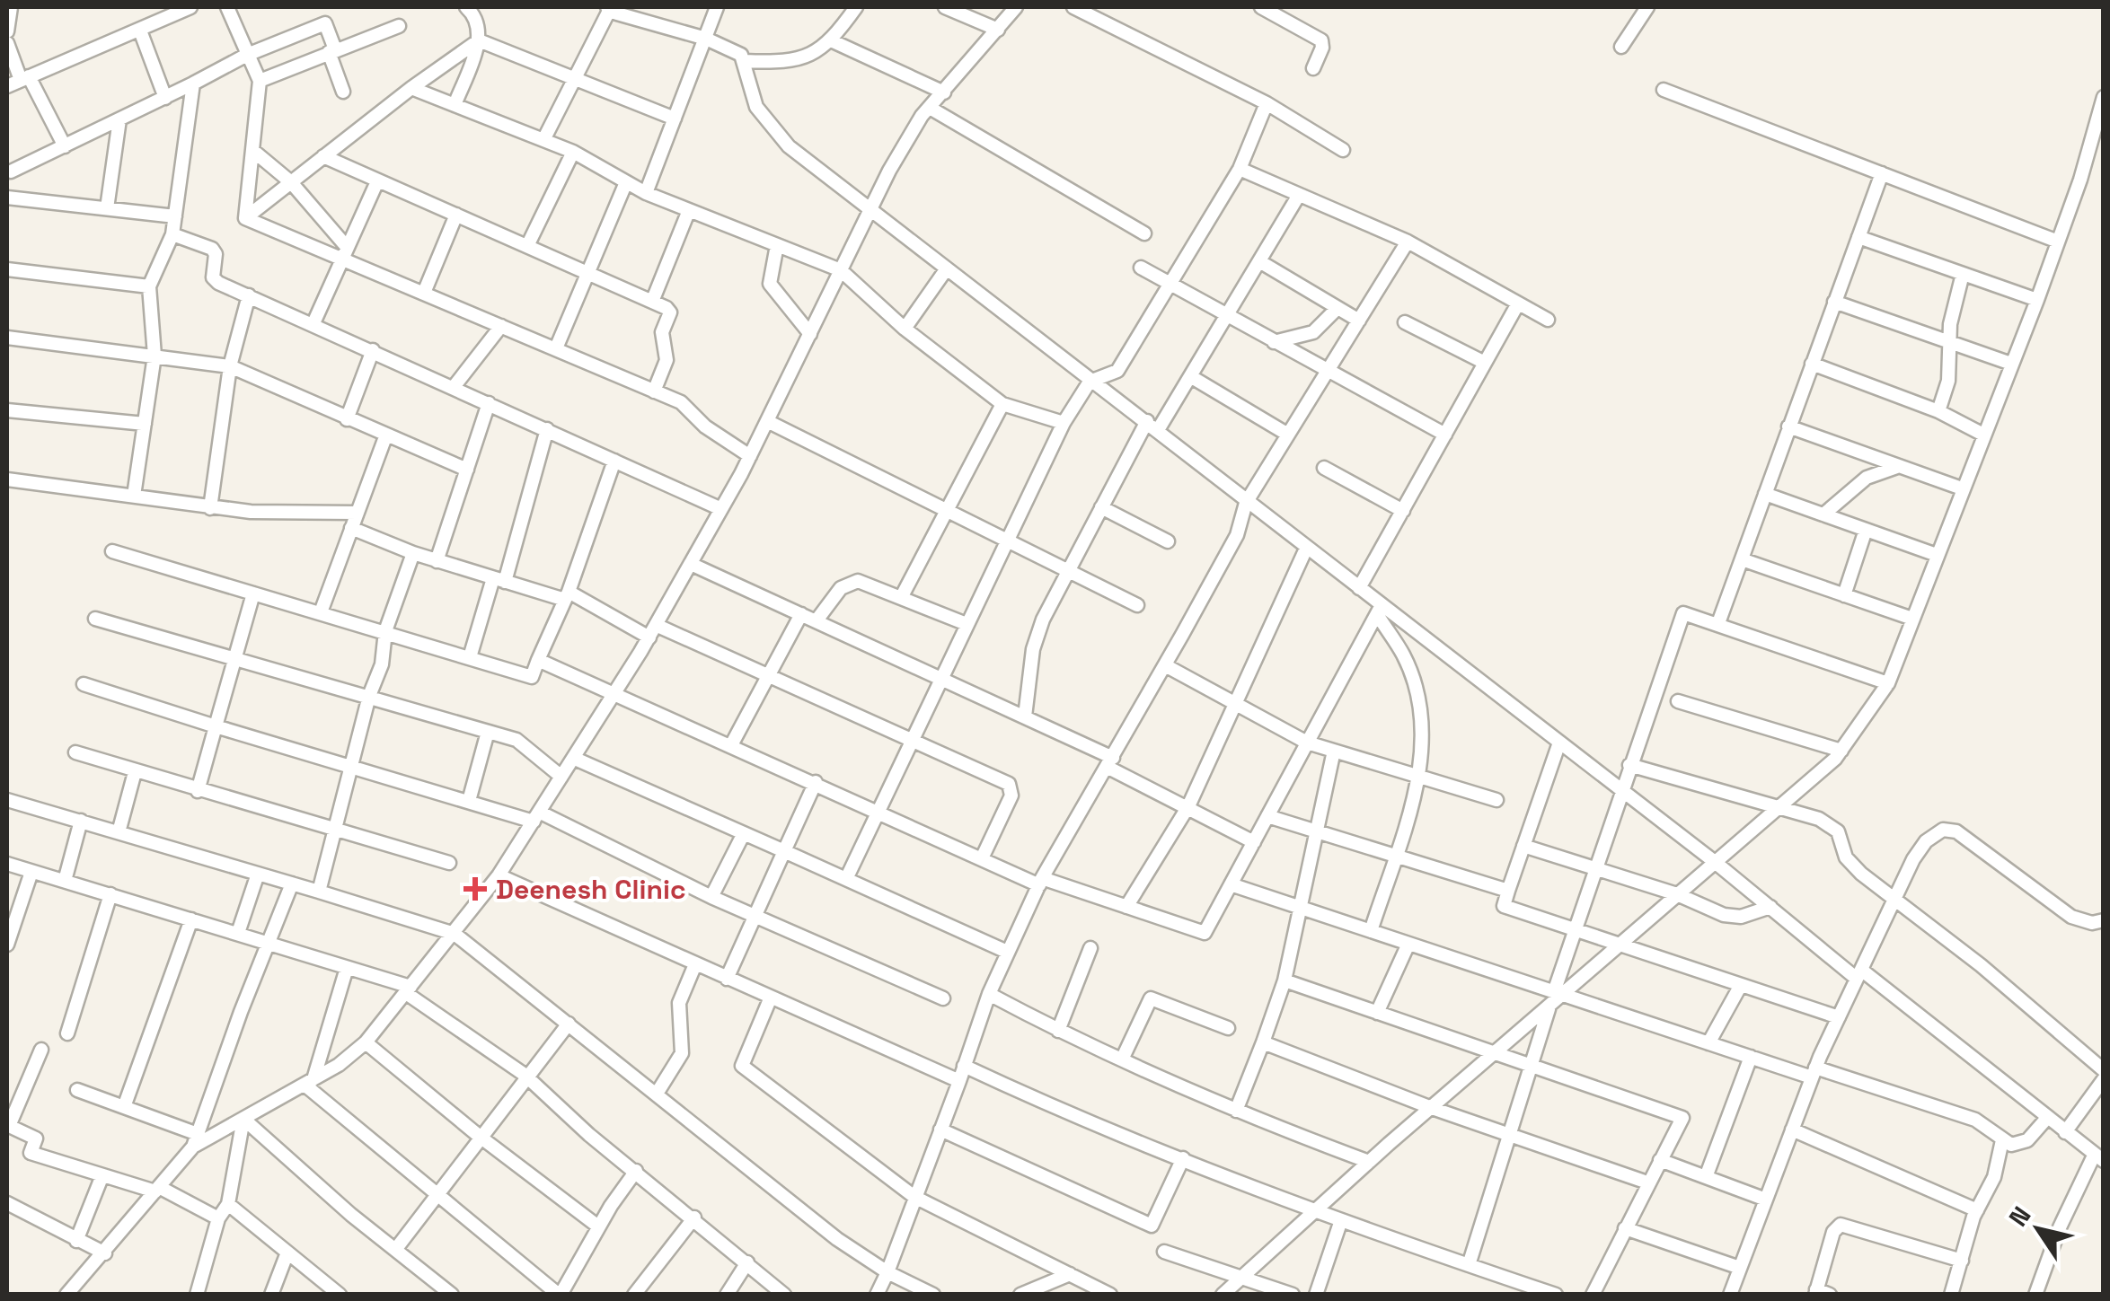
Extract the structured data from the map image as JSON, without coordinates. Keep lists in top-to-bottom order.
{
  "places": {
    "health": ["Deenesh Clinic"]
  },
  "north": "top left"
}
